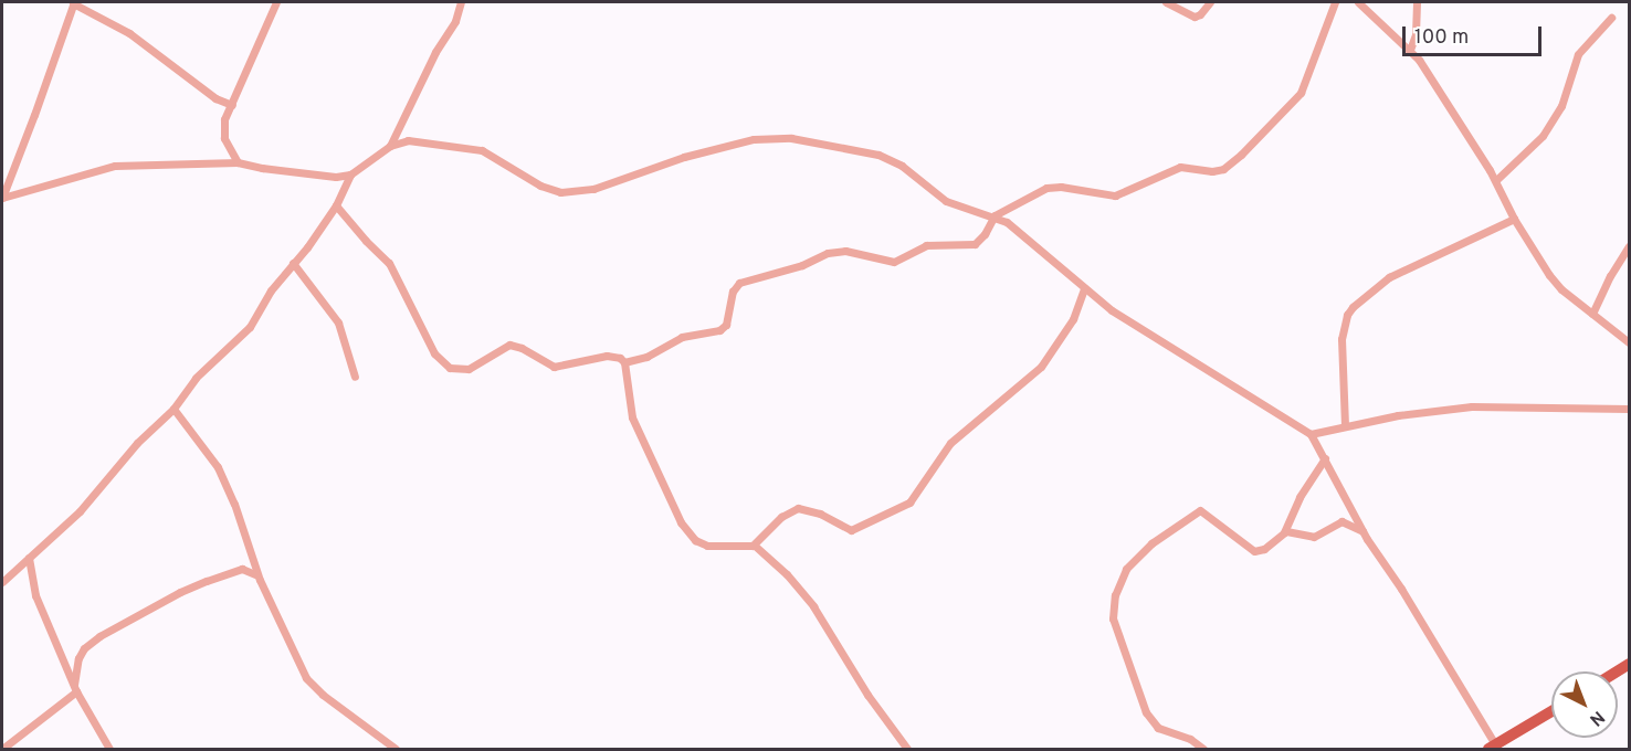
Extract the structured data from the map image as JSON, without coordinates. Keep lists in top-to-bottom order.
{
  "scale_bar": "100 m",
  "north": "bottom right"
}
